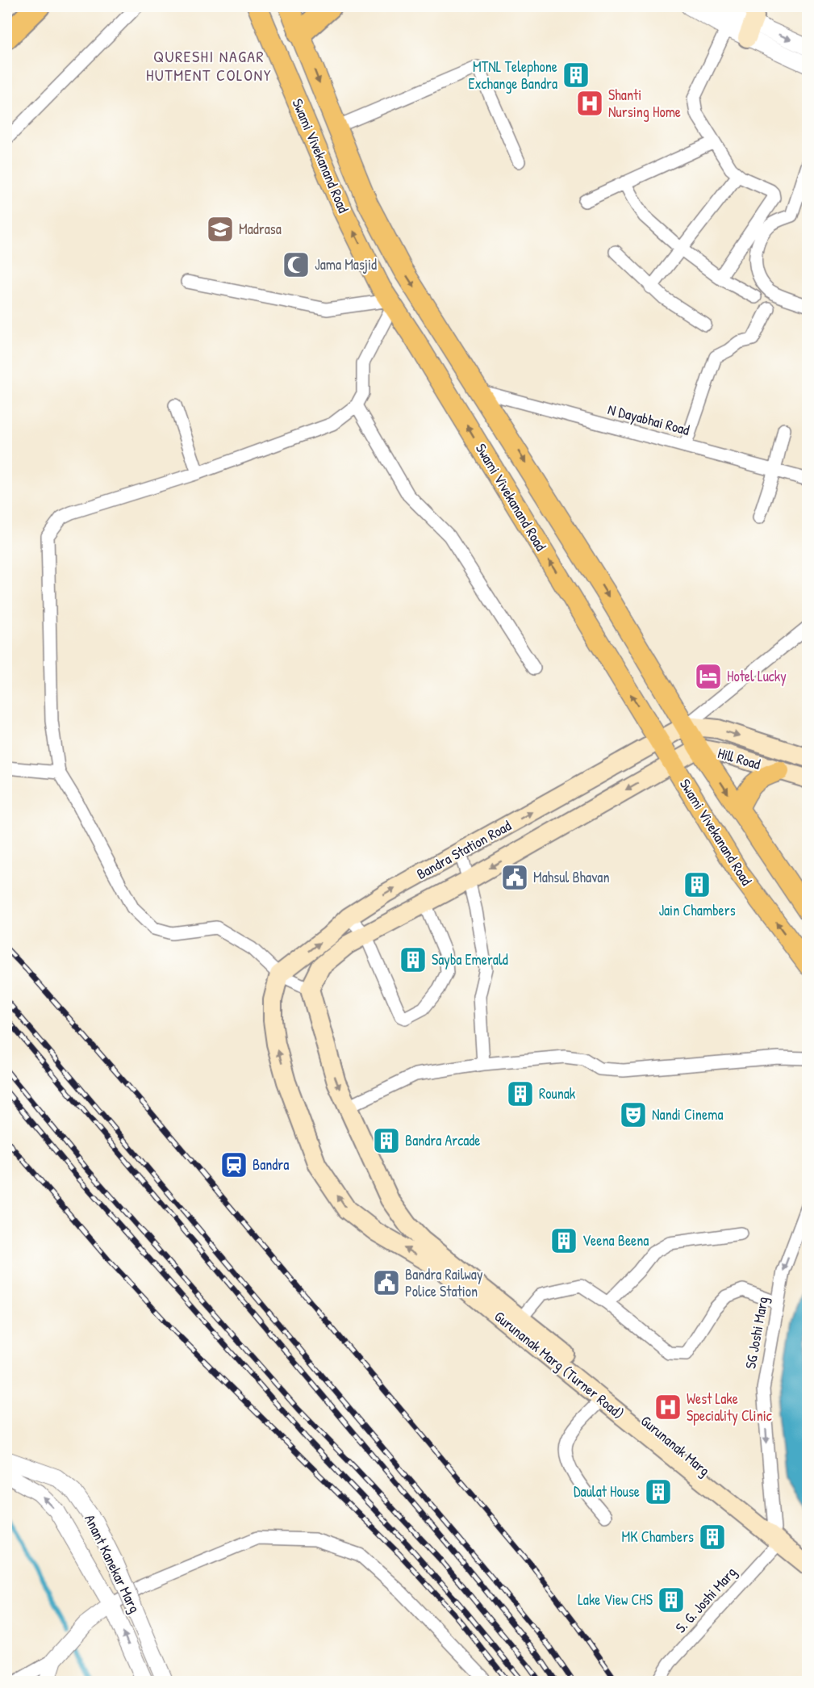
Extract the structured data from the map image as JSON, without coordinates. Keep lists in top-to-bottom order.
{
  "streets": {
    "main road": [
      "Swami Vivekanand Road",
      "Hill Road",
      "Bandra Station Road",
      "Gurunanak Marg (Turner Road)",
      "Gurunanak Marg"
    ],
    "street": [
      "N Dayabhai Road",
      "SG Joshi Marg",
      "Anant Kanekar Marg",
      "S. G. Joshi Marg"
    ]
  },
  "crossings": [
    ["Swami Vivekanand Road", "N Dayabhai Road"],
    ["Swami Vivekanand Road", "Hill Road"],
    ["Swami Vivekanand Road", "Bandra Station Road"],
    ["Hill Road", "Bandra Station Road"],
    ["Bandra Station Road", "Gurunanak Marg (Turner Road)"],
    ["SG Joshi Marg", "Gurunanak Marg (Turner Road)"],
    ["SG Joshi Marg", "Gurunanak Marg"],
    ["SG Joshi Marg", "S. G. Joshi Marg"],
    ["Gurunanak Marg (Turner Road)", "Gurunanak Marg"],
    ["Gurunanak Marg (Turner Road)", "S. G. Joshi Marg"],
    ["Gurunanak Marg", "S. G. Joshi Marg"]
  ],
  "one_way": ["SG Joshi Marg", "Gurunanak Marg (Turner Road)"],
  "districts": ["QURESHI NAGAR HUTMENT COLONY"],
  "places": {
    "building": [
      "MTNL Telephone Exchange Bandra",
      "Jain Chambers",
      "Sayba Emerald",
      "Rounak",
      "Bandra Arcade",
      "Veena Beena",
      "Daulat House",
      "MK Chambers",
      "Lake View CHS"
    ],
    "hospital": ["Shanti Nursing Home", "West Lake Speciality Clinic"],
    "school or university": ["Madrasa"],
    "mosque": ["Jama Masjid"],
    "hotel": ["Hotel Lucky"],
    "public building": ["Mahsul Bhavan", "Bandra Railway Police Station"],
    "theatre": ["Nandi Cinema"],
    "station": ["Bandra"]
  }
}
